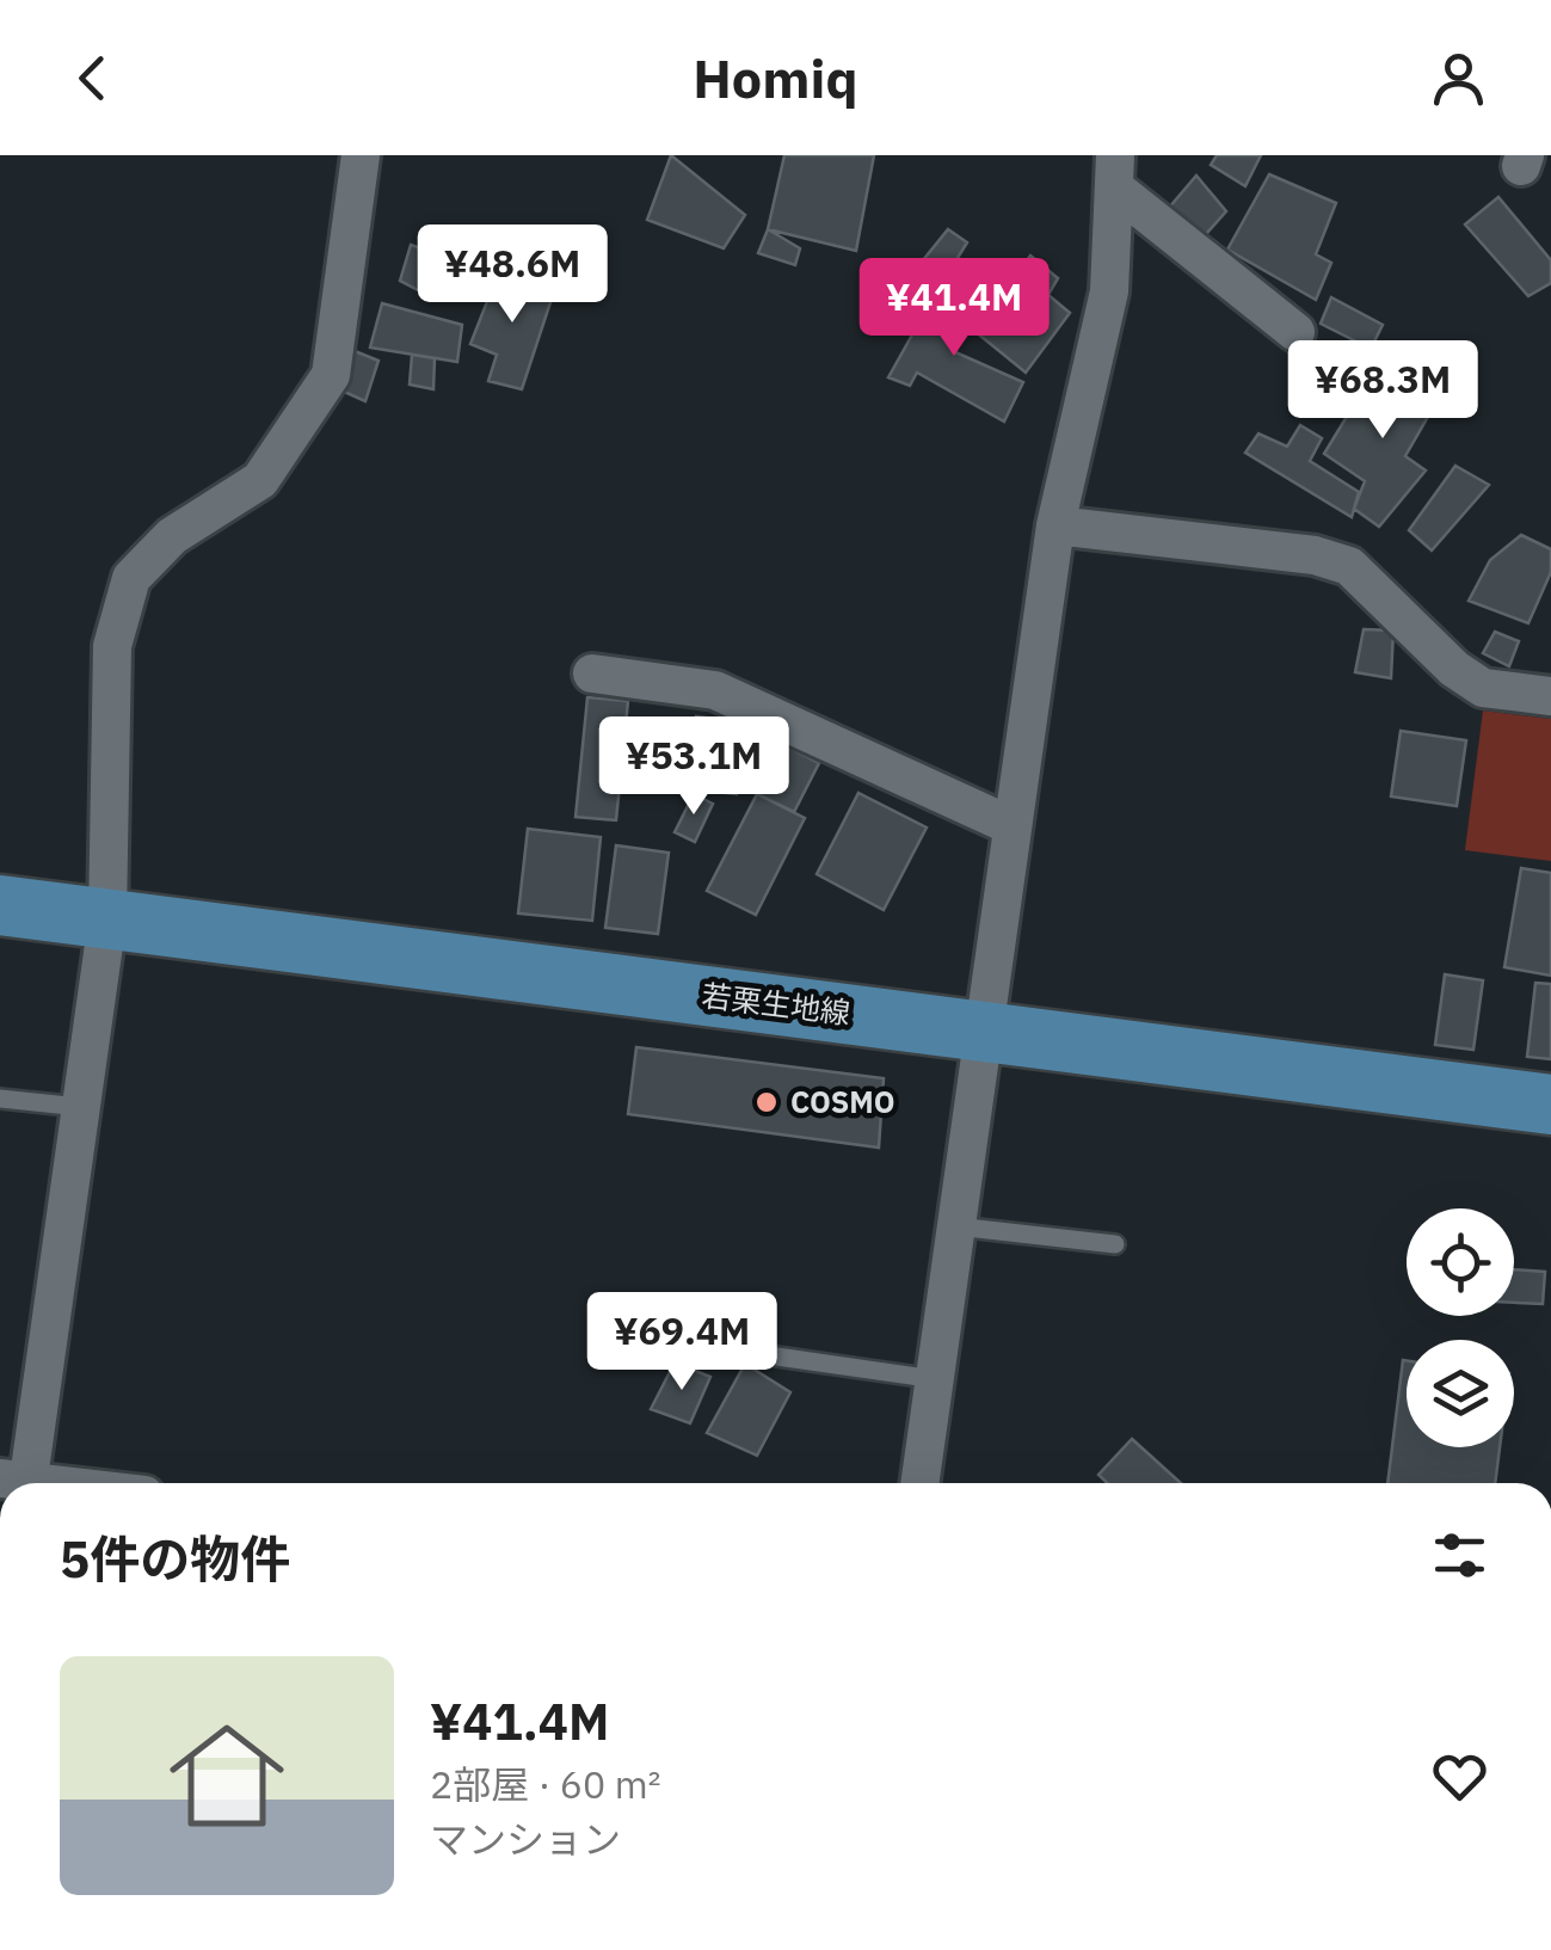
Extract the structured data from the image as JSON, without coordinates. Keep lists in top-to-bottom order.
{
  "streets": {
    "main road": ["若栗生地線"]
  },
  "places": ["COSMO"],
  "page": {
    "header": "Homiq",
    "price": [
      "¥48.6M",
      "¥41.4M",
      "¥68.3M",
      "¥53.1M",
      "¥69.4M"
    ],
    "heading": "5件の物件",
    "list": [
      {
        "name": "¥41.4M",
        "note": "2部屋 · 60 m² · マンション"
      }
    ]
  }
}
